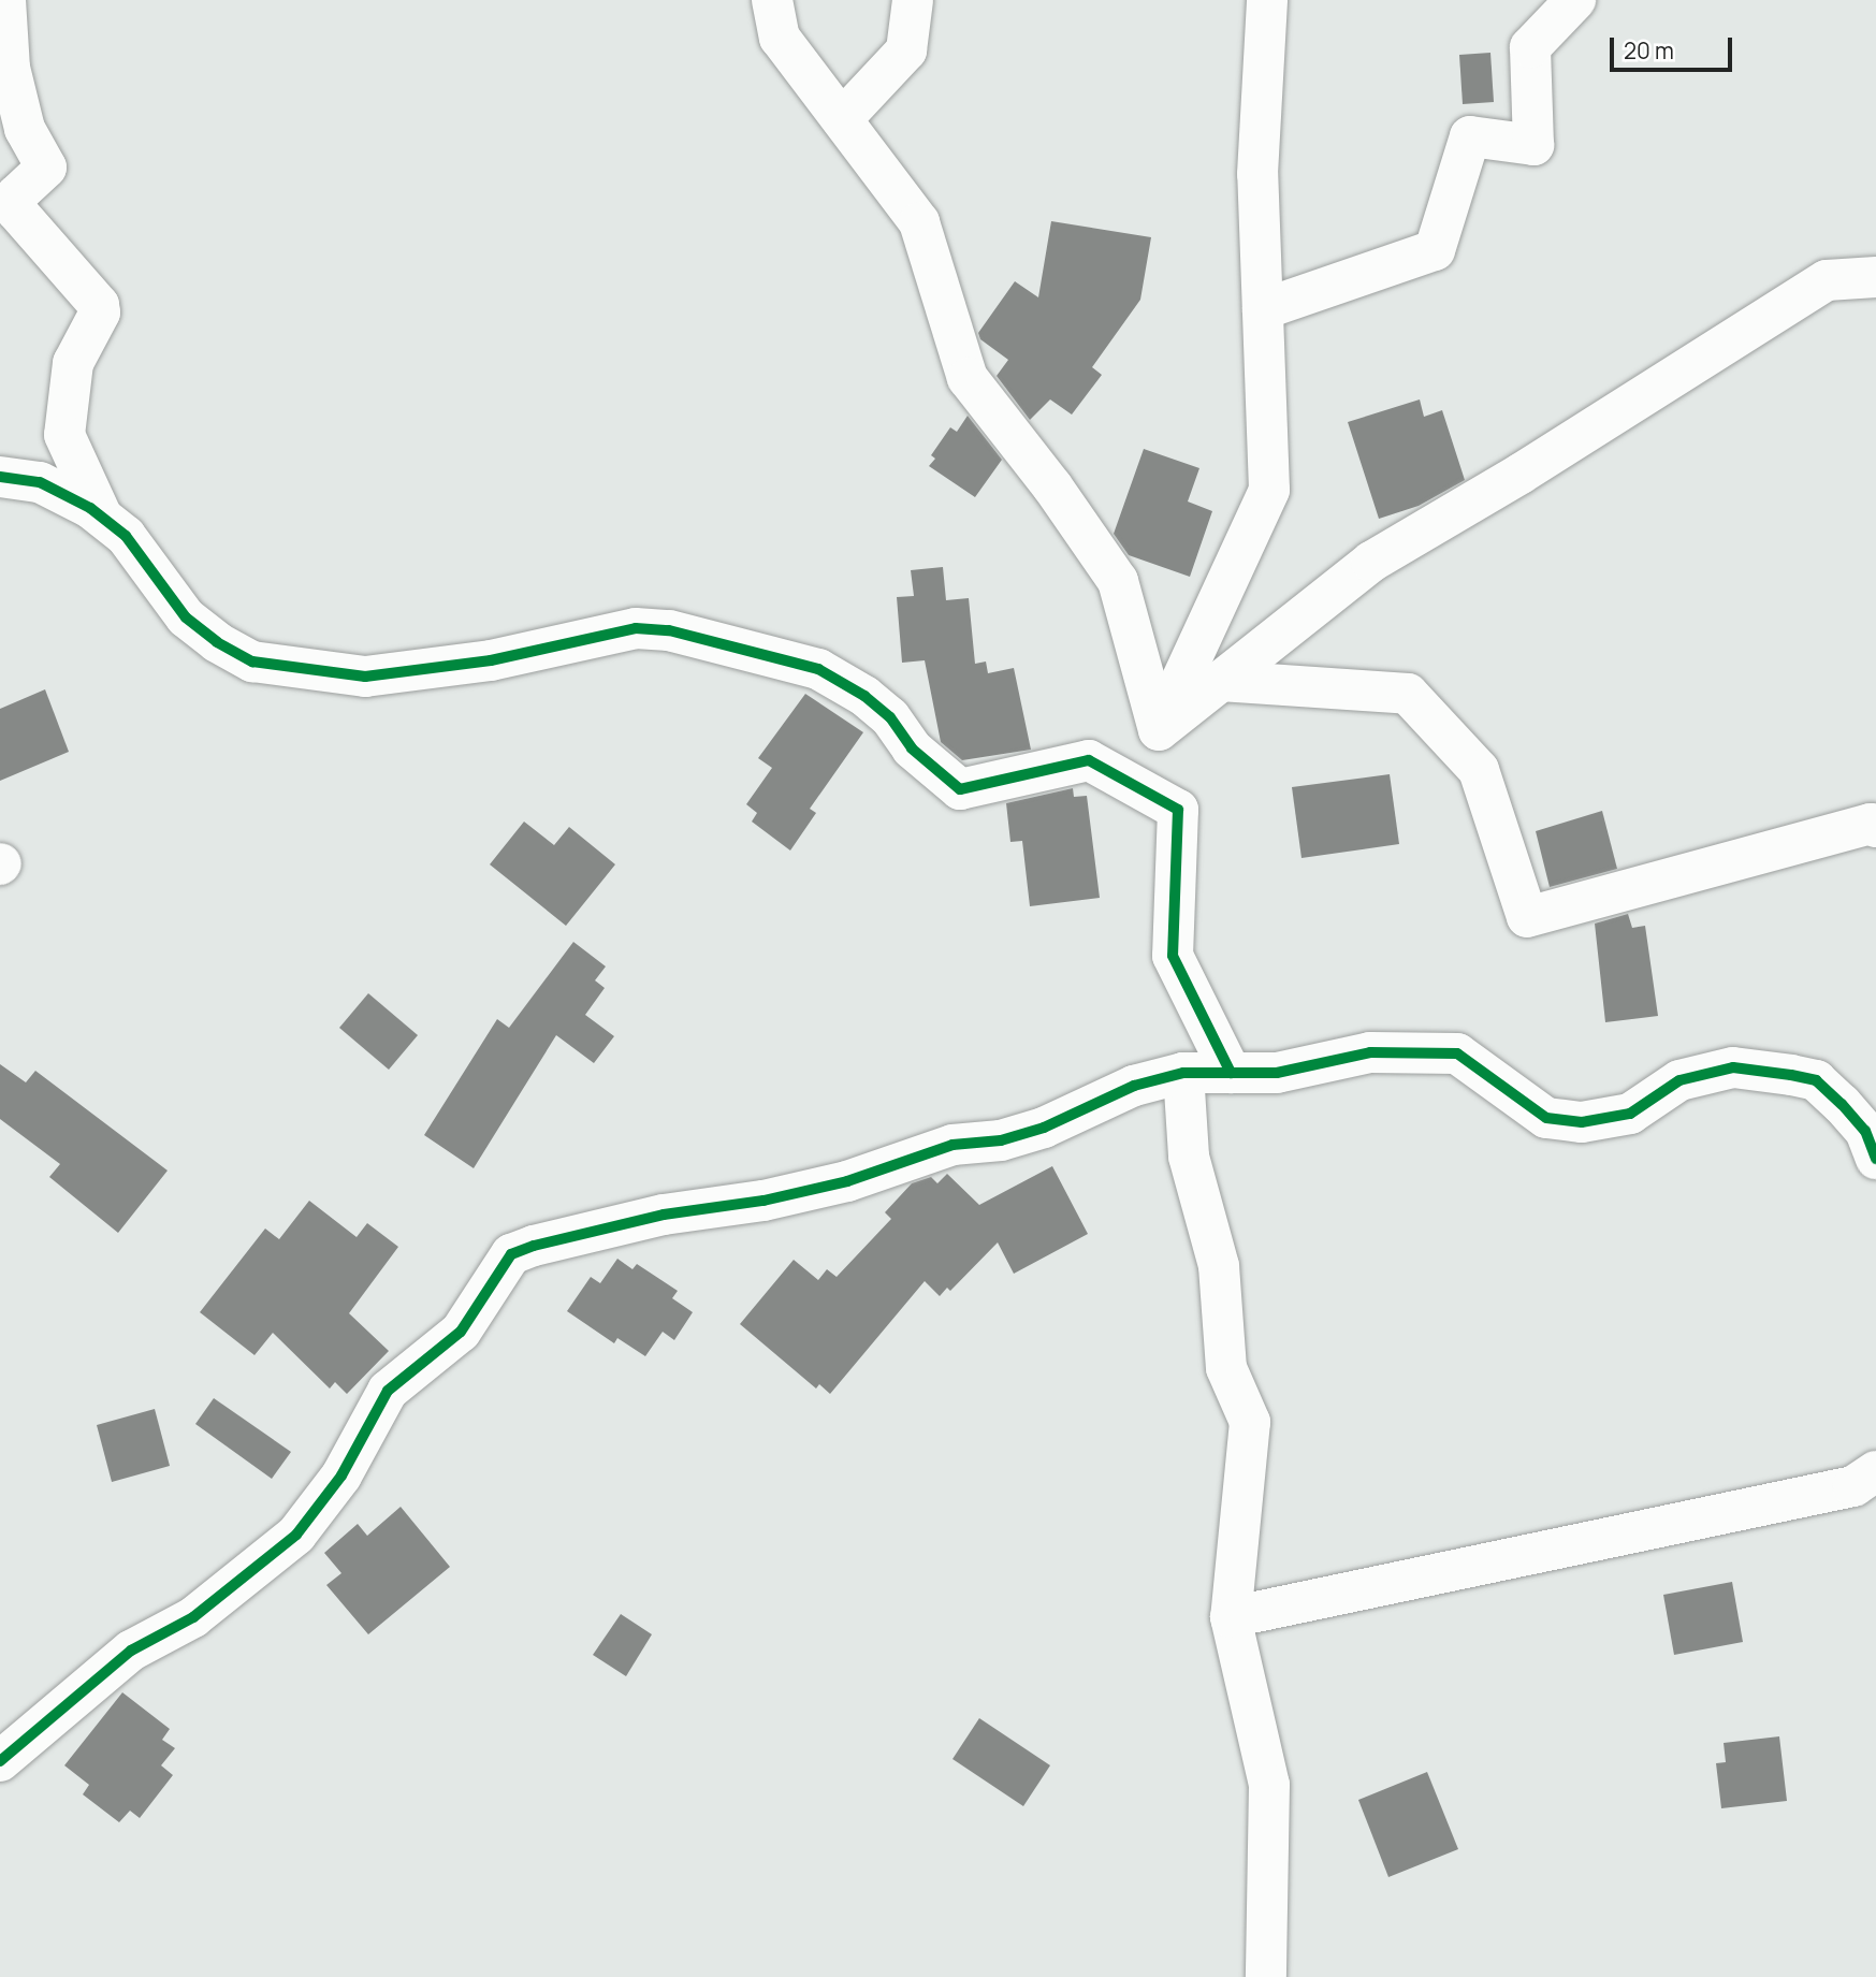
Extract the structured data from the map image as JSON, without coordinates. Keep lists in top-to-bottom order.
{
  "scale_bar": "20 m"
}
